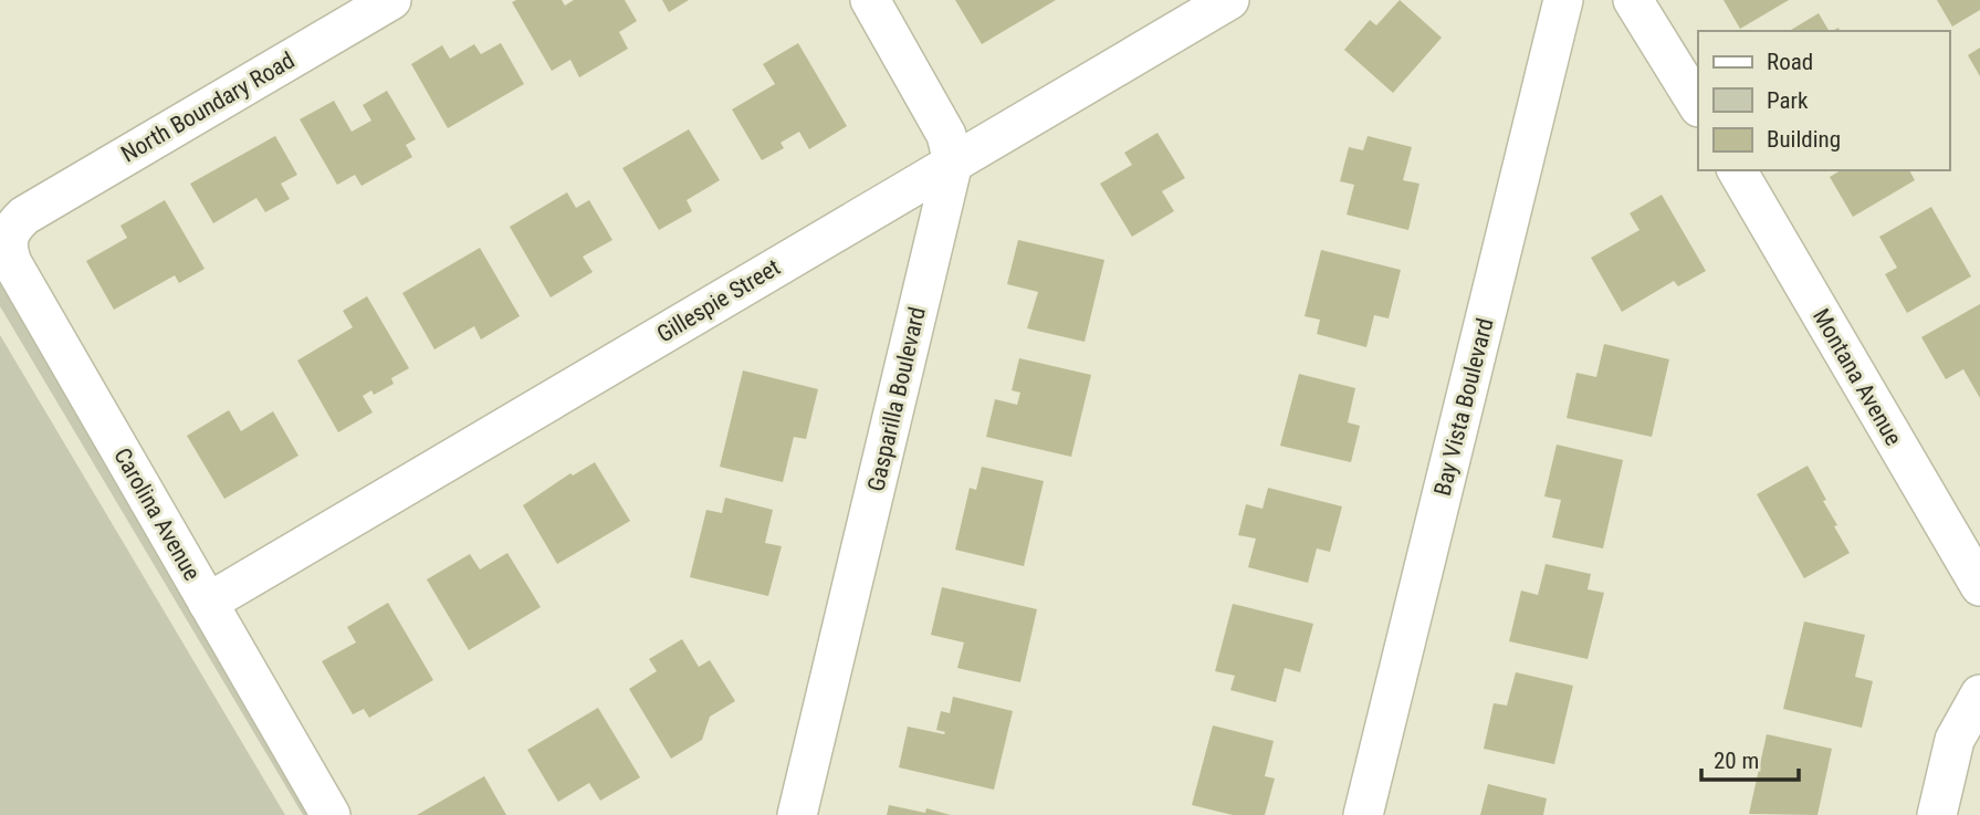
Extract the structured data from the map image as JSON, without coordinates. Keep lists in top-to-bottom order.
{
  "streets": {
    "street": [
      "North Boundary Road",
      "Gillespie Street",
      "Montana Avenue",
      "Gasparilla Boulevard",
      "Bay Vista Boulevard",
      "Carolina Avenue"
    ]
  },
  "crossings": [
    ["North Boundary Road", "Carolina Avenue"],
    ["Gillespie Street", "Gasparilla Boulevard"],
    ["Gillespie Street", "Carolina Avenue"]
  ],
  "legend": ["Road", "Park", "Building"],
  "scale_bar": "20 m"
}
